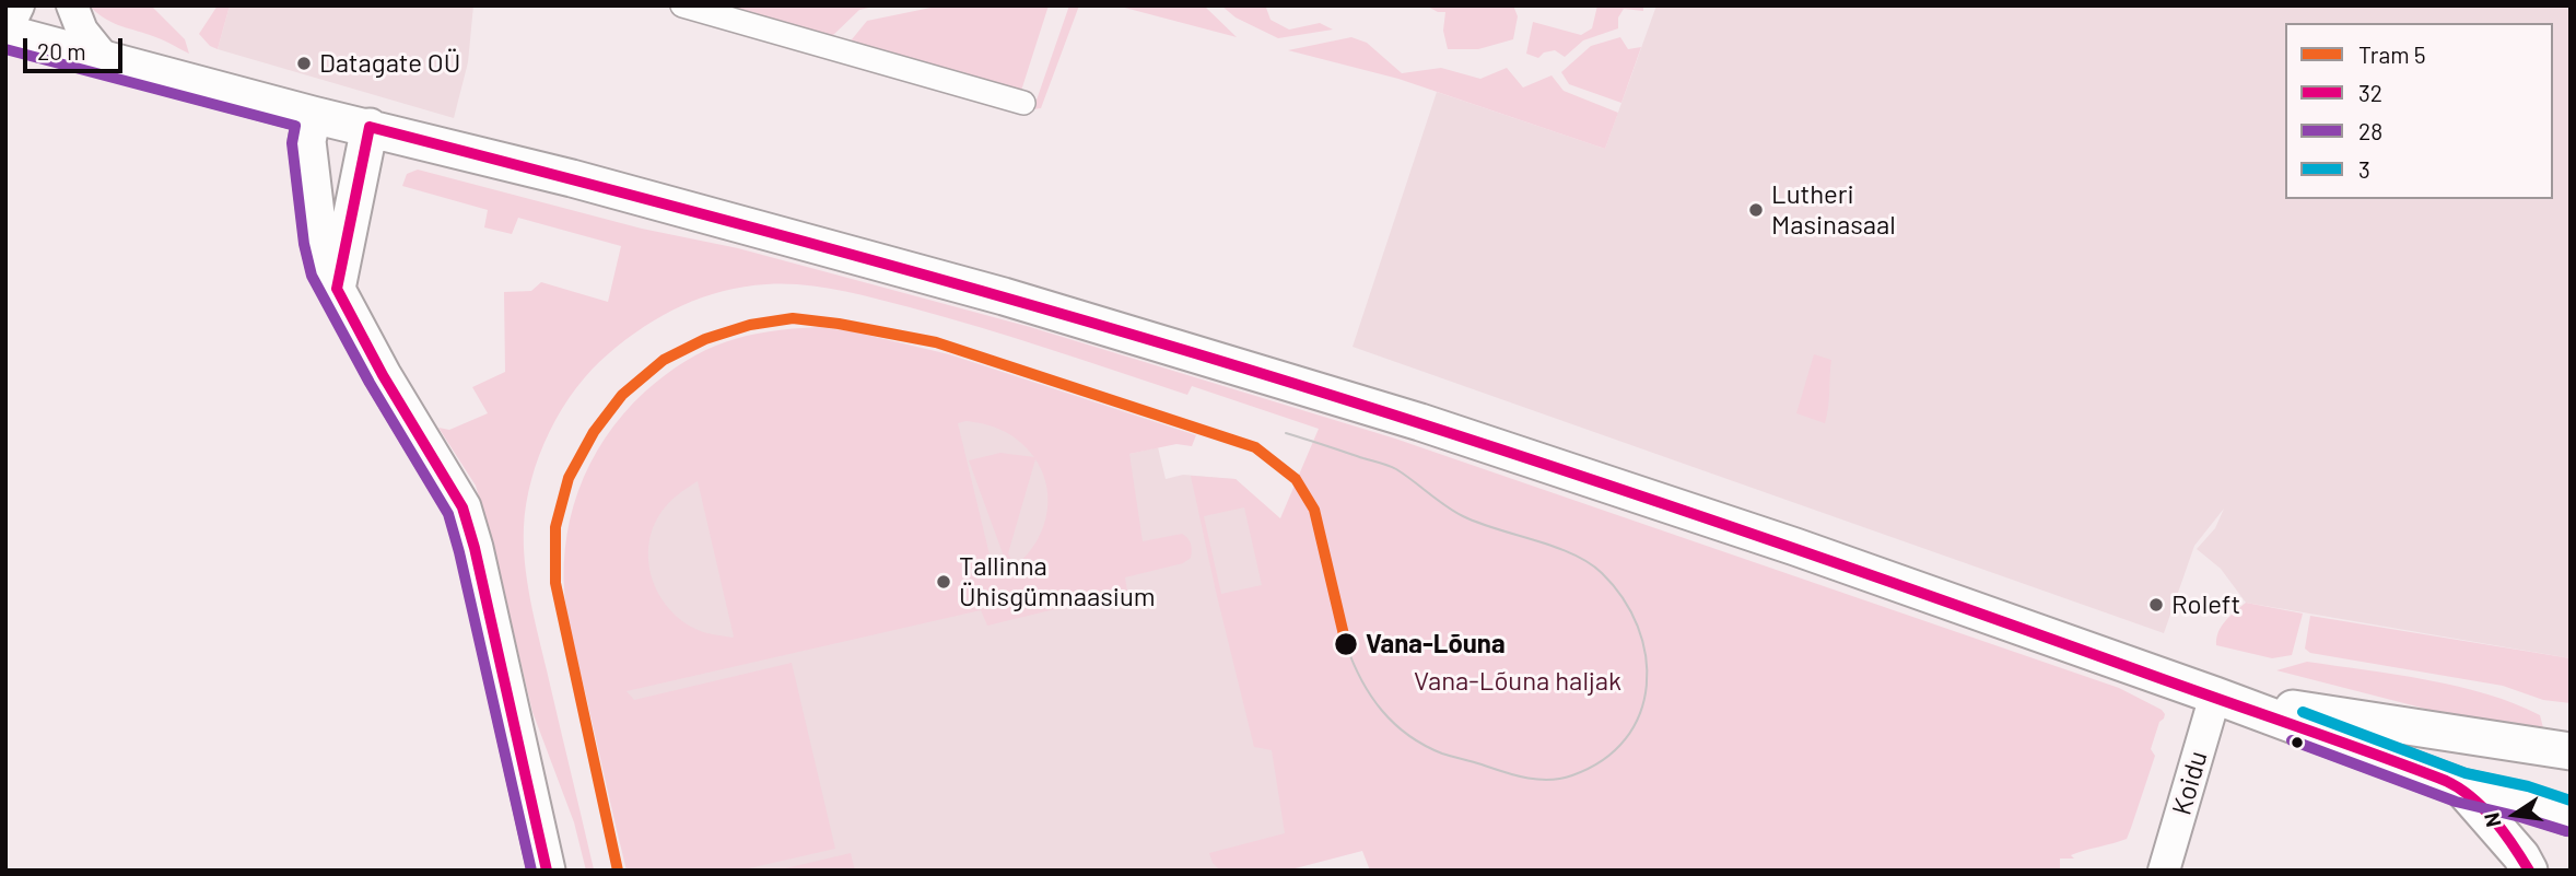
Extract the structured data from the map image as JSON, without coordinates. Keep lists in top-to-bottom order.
{
  "streets": {
    "street": ["Koidu"]
  },
  "parks": ["Vana-Lõuna haljak"],
  "places": [
    "Datagate OÜ",
    "Lutheri Masinasaal",
    "Tallinna Ühisgümnaasium",
    "Roleft",
    "Vana-Lõuna"
  ],
  "lines": [
    "transit line 28",
    "transit line 32",
    "tram line 5",
    "transit line 3"
  ],
  "legend": [
    "Tram 5",
    "32",
    "28",
    "3"
  ],
  "scale_bar": "20 m",
  "north": "left"
}
